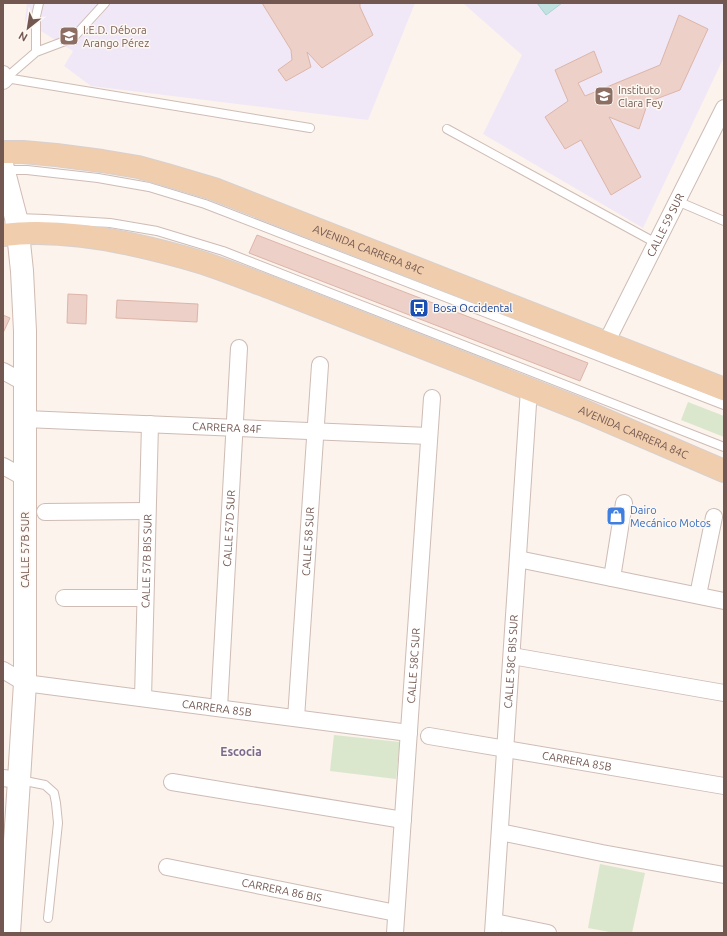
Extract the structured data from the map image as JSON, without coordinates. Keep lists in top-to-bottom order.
{
  "streets": {
    "main road": ["AVENIDA CARRERA 84C"],
    "street": [
      "CALLE 59 SUR",
      "CARRERA 84F",
      "CALLE 57D SUR",
      "CALLE 58 SUR",
      "CALLE 57B SUR",
      "CALLE 57B BIS SUR",
      "CALLE 58C BIS SUR",
      "CALLE 58C SUR",
      "CARRERA 85B",
      "CARRERA 86 BIS"
    ]
  },
  "crossings": [
    ["CALLE 59 SUR", "AVENIDA CARRERA 84C"],
    ["AVENIDA CARRERA 84C", "CALLE 57B SUR"],
    ["AVENIDA CARRERA 84C", "CALLE 58C BIS SUR"],
    ["CARRERA 84F", "CALLE 57D SUR"],
    ["CARRERA 84F", "CALLE 58 SUR"],
    ["CARRERA 84F", "CALLE 57B SUR"],
    ["CARRERA 84F", "CALLE 57B BIS SUR"],
    ["CARRERA 84F", "CALLE 58C SUR"],
    ["CALLE 57D SUR", "CARRERA 85B"],
    ["CALLE 58 SUR", "CARRERA 85B"],
    ["CALLE 57B SUR", "CARRERA 85B"],
    ["CALLE 57B BIS SUR", "CARRERA 85B"],
    ["CALLE 58C BIS SUR", "CARRERA 85B"],
    ["CALLE 58C SUR", "CARRERA 85B"],
    ["CALLE 58C SUR", "CARRERA 86 BIS"]
  ],
  "districts": ["Escocia"],
  "places": {
    "school or university": ["I.E.D. Débora Arango Pérez", "Instituto Clara Fey"],
    "bus stop": ["Bosa Occidental"],
    "shop": ["Dairo Mecánico Motos"]
  },
  "north": "bottom left"
}
